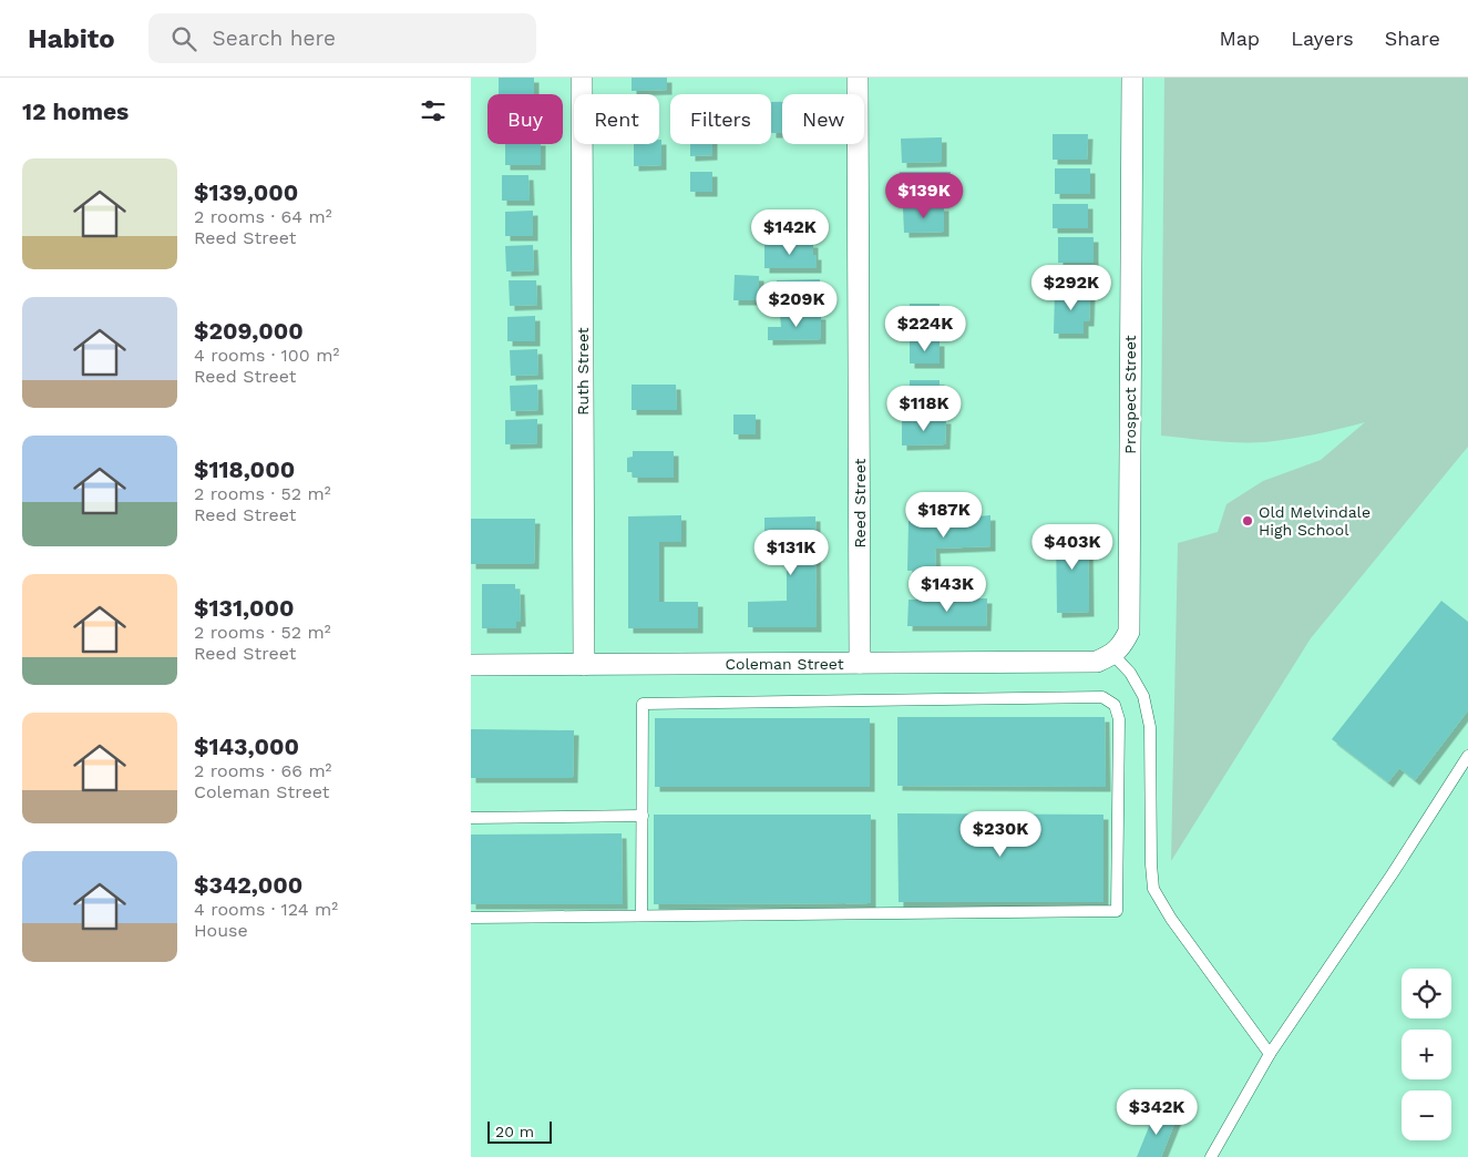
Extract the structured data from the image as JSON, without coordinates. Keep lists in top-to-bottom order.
{
  "streets": {
    "street": [
      "Ruth Street",
      "Prospect Street",
      "Reed Street",
      "Coleman Street"
    ]
  },
  "crossings": [
    ["Ruth Street", "Coleman Street"],
    ["Prospect Street", "Coleman Street"],
    ["Reed Street", "Coleman Street"]
  ],
  "places": ["Old Melvindale High School"],
  "scale_bar": "20 m",
  "page": {
    "header": "Habito",
    "search": "Search here",
    "nav": ["Map", "Layers", "Share"],
    "heading": "12 homes",
    "chip": [
      "Buy",
      "Rent",
      "Filters",
      "New"
    ],
    "list": [
      {
        "name": "$139,000",
        "note": "2 rooms · 64 m² · Reed Street"
      },
      {
        "name": "$209,000",
        "note": "4 rooms · 100 m² · Reed Street"
      },
      {
        "name": "$118,000",
        "note": "2 rooms · 52 m² · Reed Street"
      },
      {
        "name": "$131,000",
        "note": "2 rooms · 52 m² · Reed Street"
      },
      {
        "name": "$143,000",
        "note": "2 rooms · 66 m² · Coleman Street"
      },
      {
        "name": "$342,000",
        "note": "4 rooms · 124 m² · House"
      }
    ],
    "price": [
      "$139K",
      "$142K",
      "$292K",
      "$209K",
      "$224K",
      "$118K",
      "$187K",
      "$403K",
      "$131K",
      "$143K",
      "$230K",
      "$342K"
    ],
    "map_buttons": ["+", "−"],
    "scale": "20 m"
  }
}
